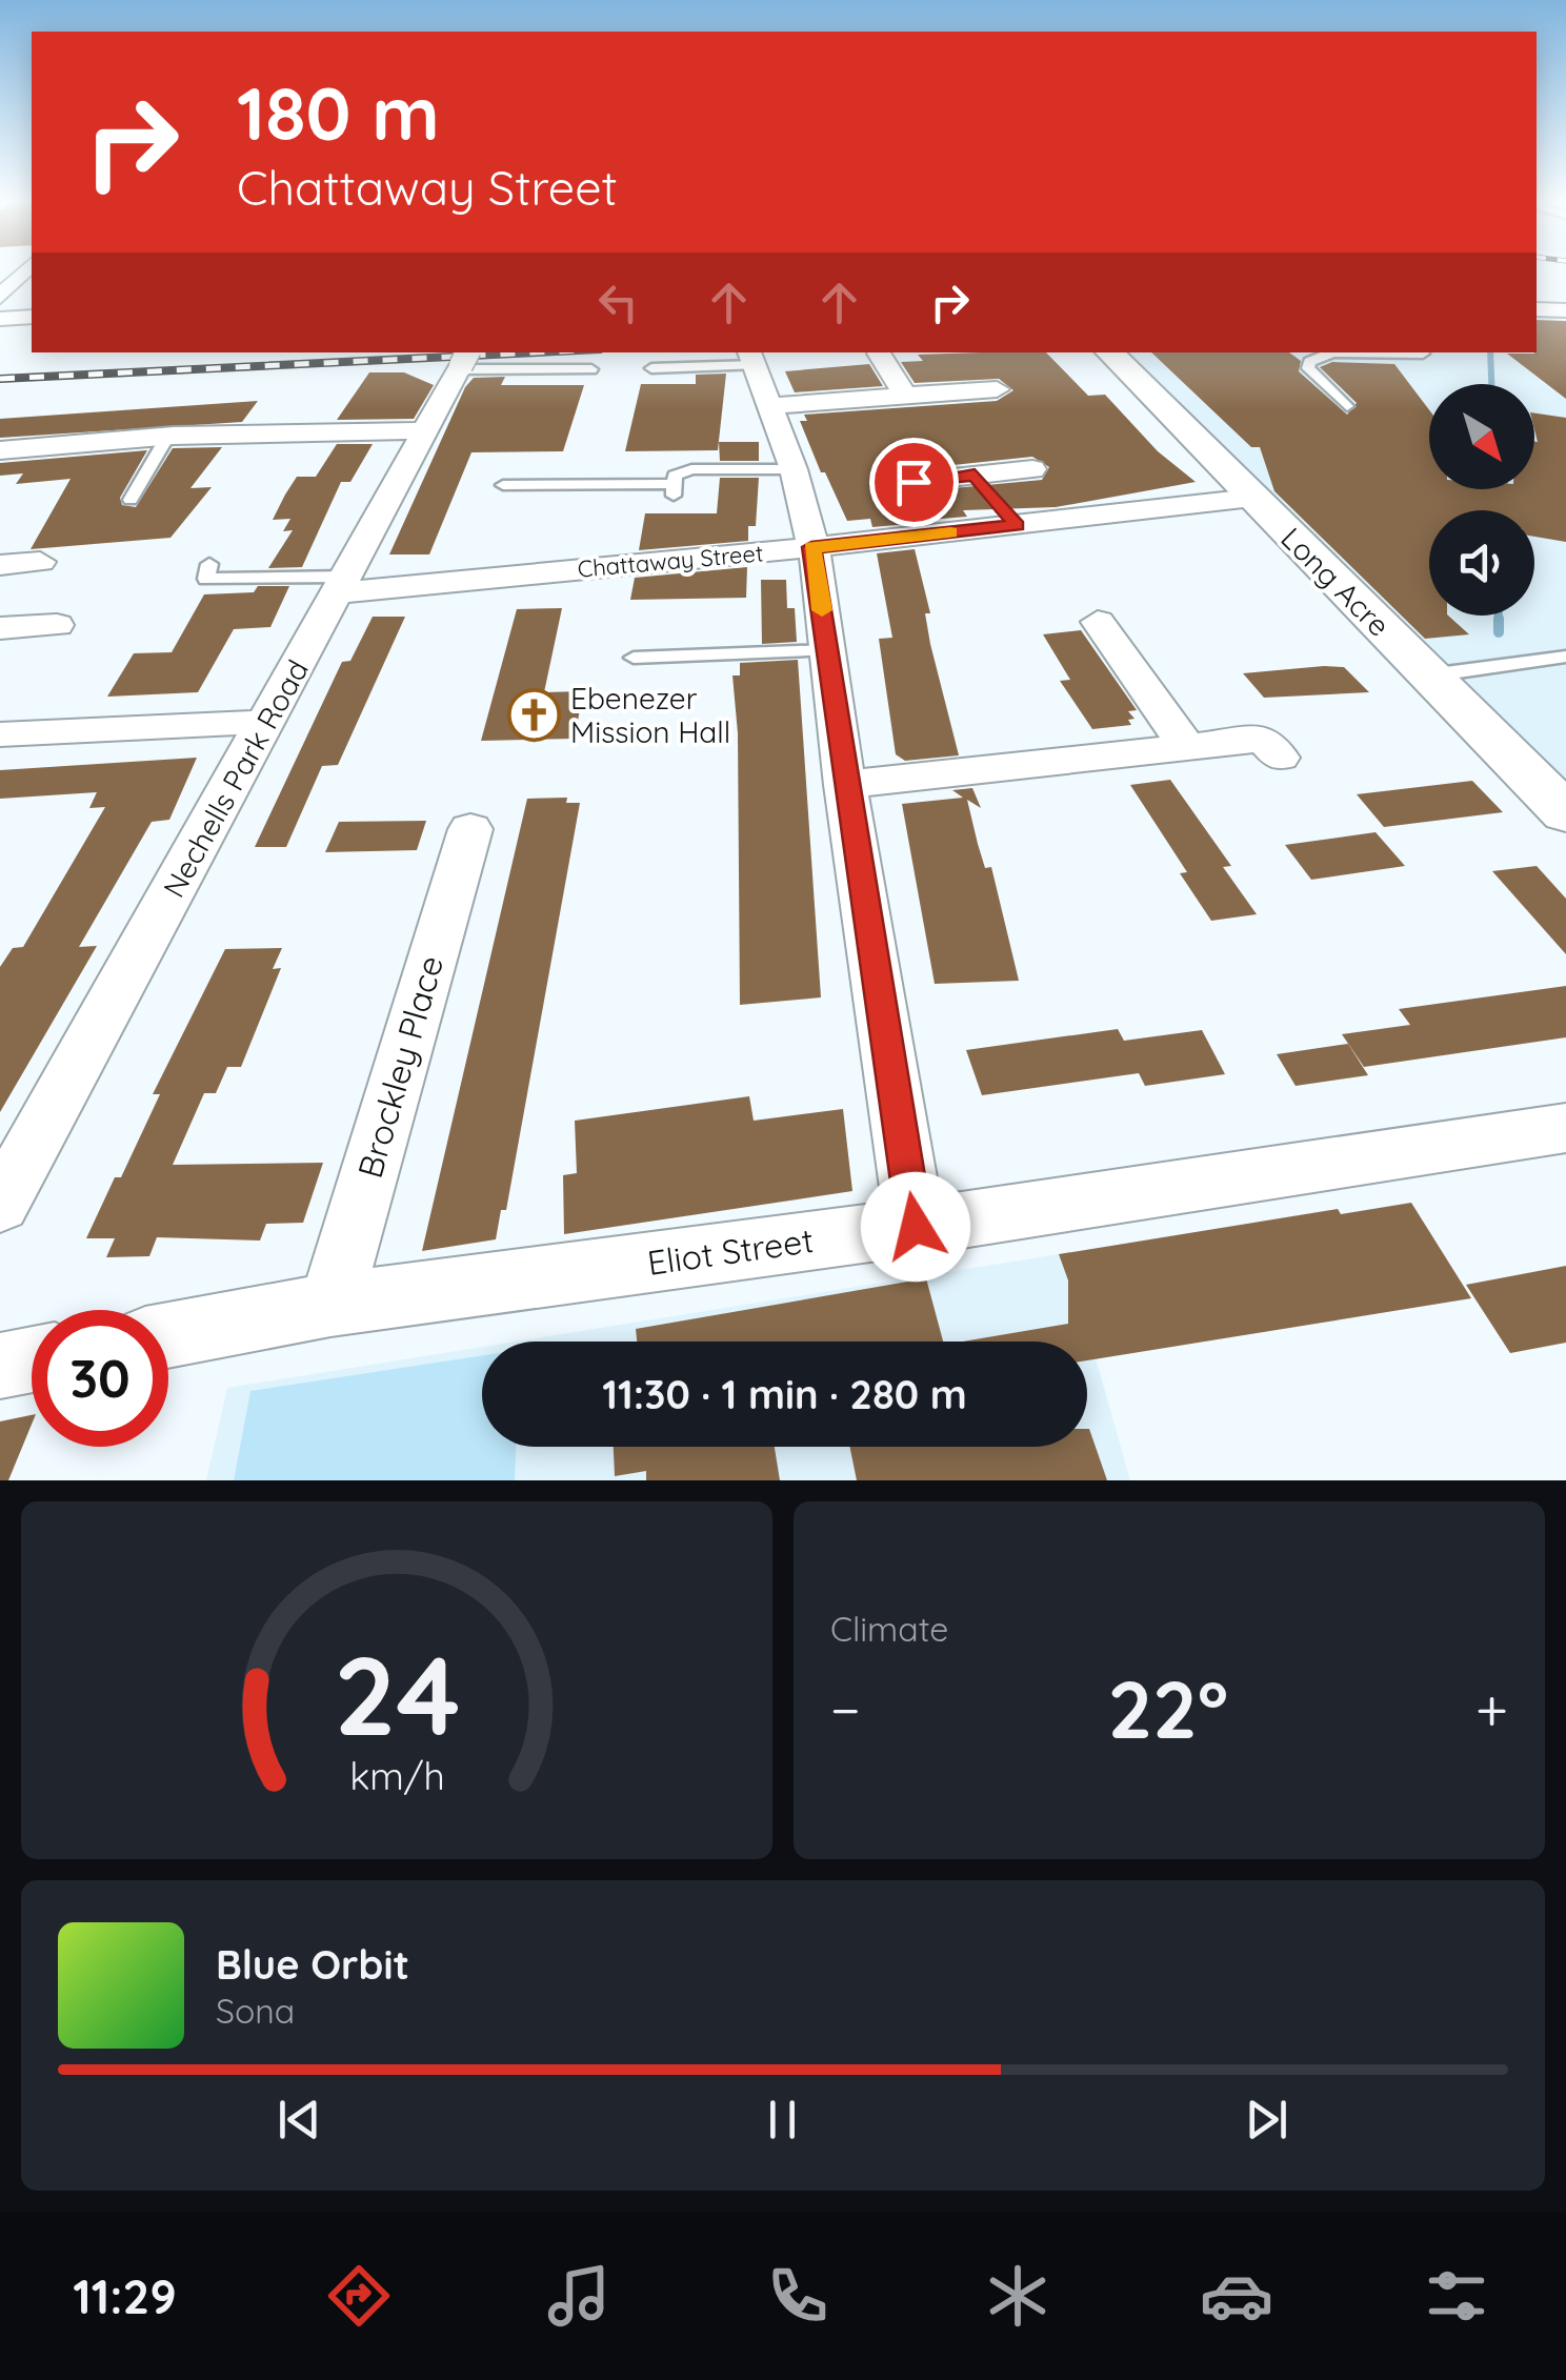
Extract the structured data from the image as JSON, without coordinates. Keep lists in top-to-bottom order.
{
  "streets": {
    "street": [
      "Chattaway Street",
      "Long Acre",
      "Nechells Park Road",
      "Brockley Place",
      "Eliot Street"
    ]
  },
  "crossings": [
    ["Chattaway Street", "Long Acre"],
    ["Chattaway Street", "Nechells Park Road"],
    ["Brockley Place", "Eliot Street"]
  ],
  "places": {
    "church": ["Ebenezer Mission Hall"]
  },
  "north": "bottom right",
  "page": {
    "turn": ["180 m", "Chattaway Street"],
    "limit": "30",
    "trip": "11:30 · 1 min · 280 m",
    "tile": "Climate",
    "heat": ["−", "22°", "+"],
    "song": ["Blue Orbit", "Sona"],
    "tabs": "11:29",
    "gauge": ["24", "km/h"]
  }
}
